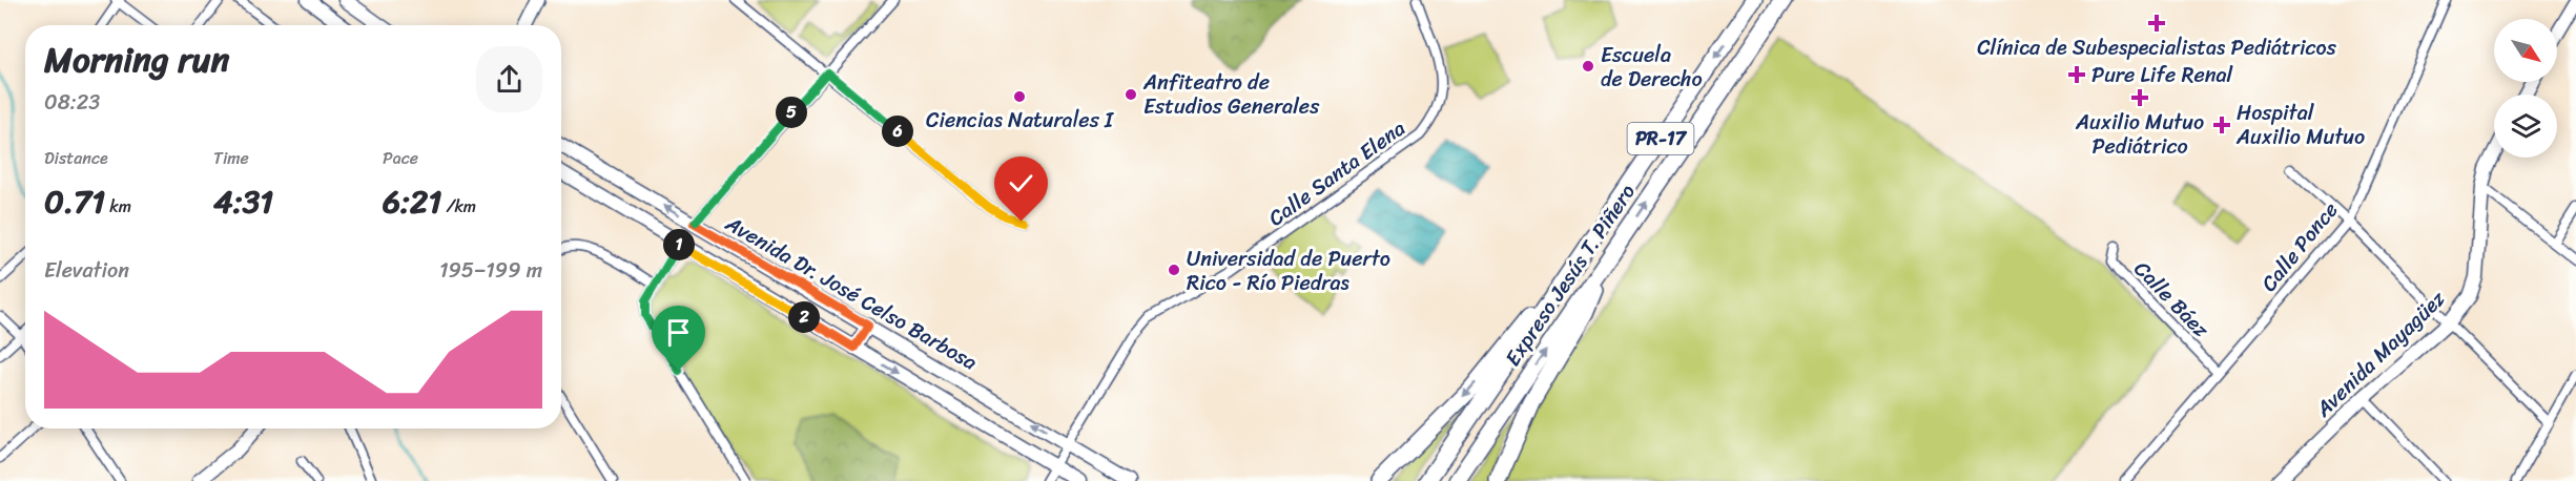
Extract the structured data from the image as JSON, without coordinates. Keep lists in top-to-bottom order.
{
  "streets": {
    "highway": ["PR-17", "Expreso Jesús T. Piñero"],
    "main road": ["Avenida Dr. José Celso Barbosa", "Avenida Mayagüez"],
    "street": ["Calle Santa Elena", "Calle Ponce", "Calle Báez"]
  },
  "crossings": [
    ["Calle Santa Elena", "Avenida Dr. José Celso Barbosa"],
    ["Calle Ponce", "Calle Báez"]
  ],
  "places": {
    "health": [
      "Clínica de Subespecialistas Pediátricos",
      "Pure Life Renal",
      "Auxilio Mutuo Pediátrico",
      "Hospital Auxilio Mutuo"
    ],
    "other": [
      "Escuela de Derecho",
      "Anfiteatro de Estudios Generales",
      "Ciencias Naturales I",
      "Universidad de Puerto Rico - Río Piedras"
    ]
  },
  "north": "bottom right",
  "page": {
    "heading": ["Morning run", "08:23"],
    "pins": [
      "5",
      "6",
      "1",
      "2"
    ],
    "stats": [
      ["Distance", "0.71 km"],
      ["Time", "4:31"],
      ["Pace", "6:21 /km"]
    ],
    "chart": ["Elevation", "195–199 m"]
  }
}
